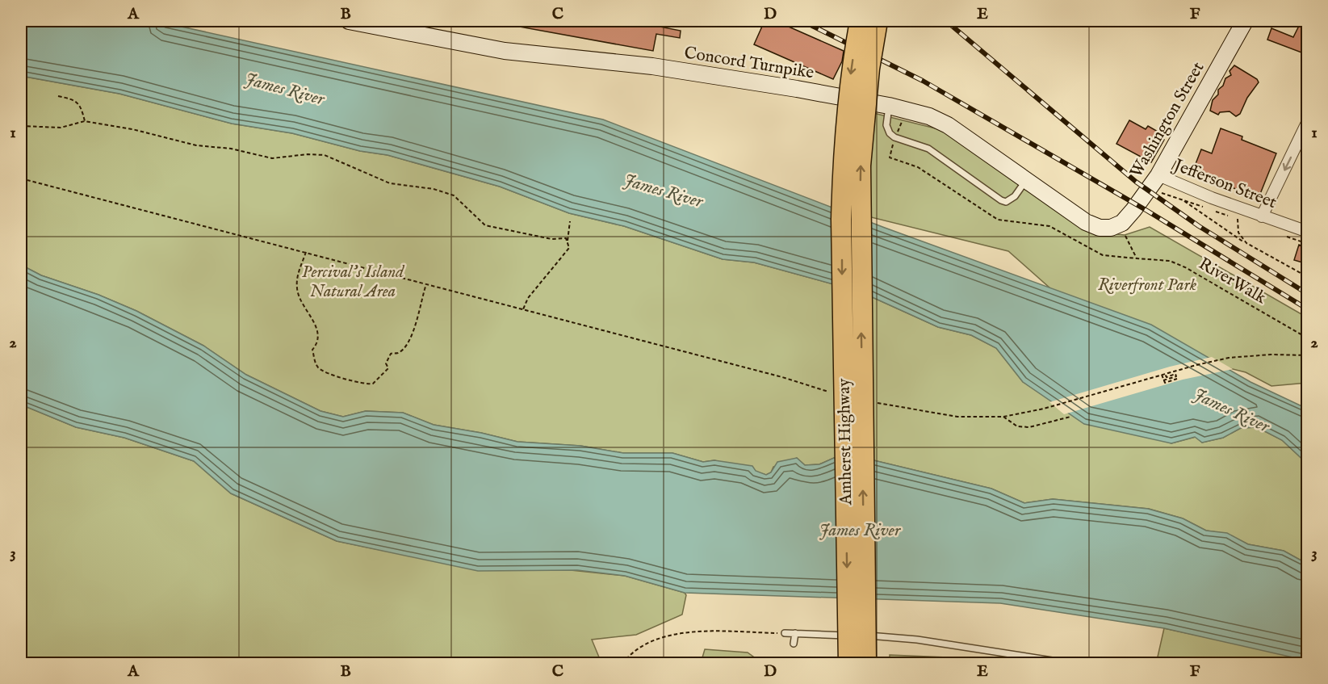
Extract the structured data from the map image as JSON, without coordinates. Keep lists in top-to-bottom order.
{
  "streets": {
    "highway": ["Amherst Highway"],
    "street": ["Concord Turnpike", "Washington Street", "Jefferson Street"],
    "path": ["RiverWalk"]
  },
  "crossings": [
    ["Concord Turnpike", "Washington Street"],
    ["Washington Street", "Jefferson Street"]
  ],
  "water": ["James River"],
  "parks": ["Percival's Island Natural Area", "Riverfront Park"],
  "grid": {
    "columns": [
      "A",
      "B",
      "C",
      "D",
      "E",
      "F"
    ],
    "rows": ["1", "2", "3"]
  }
}
